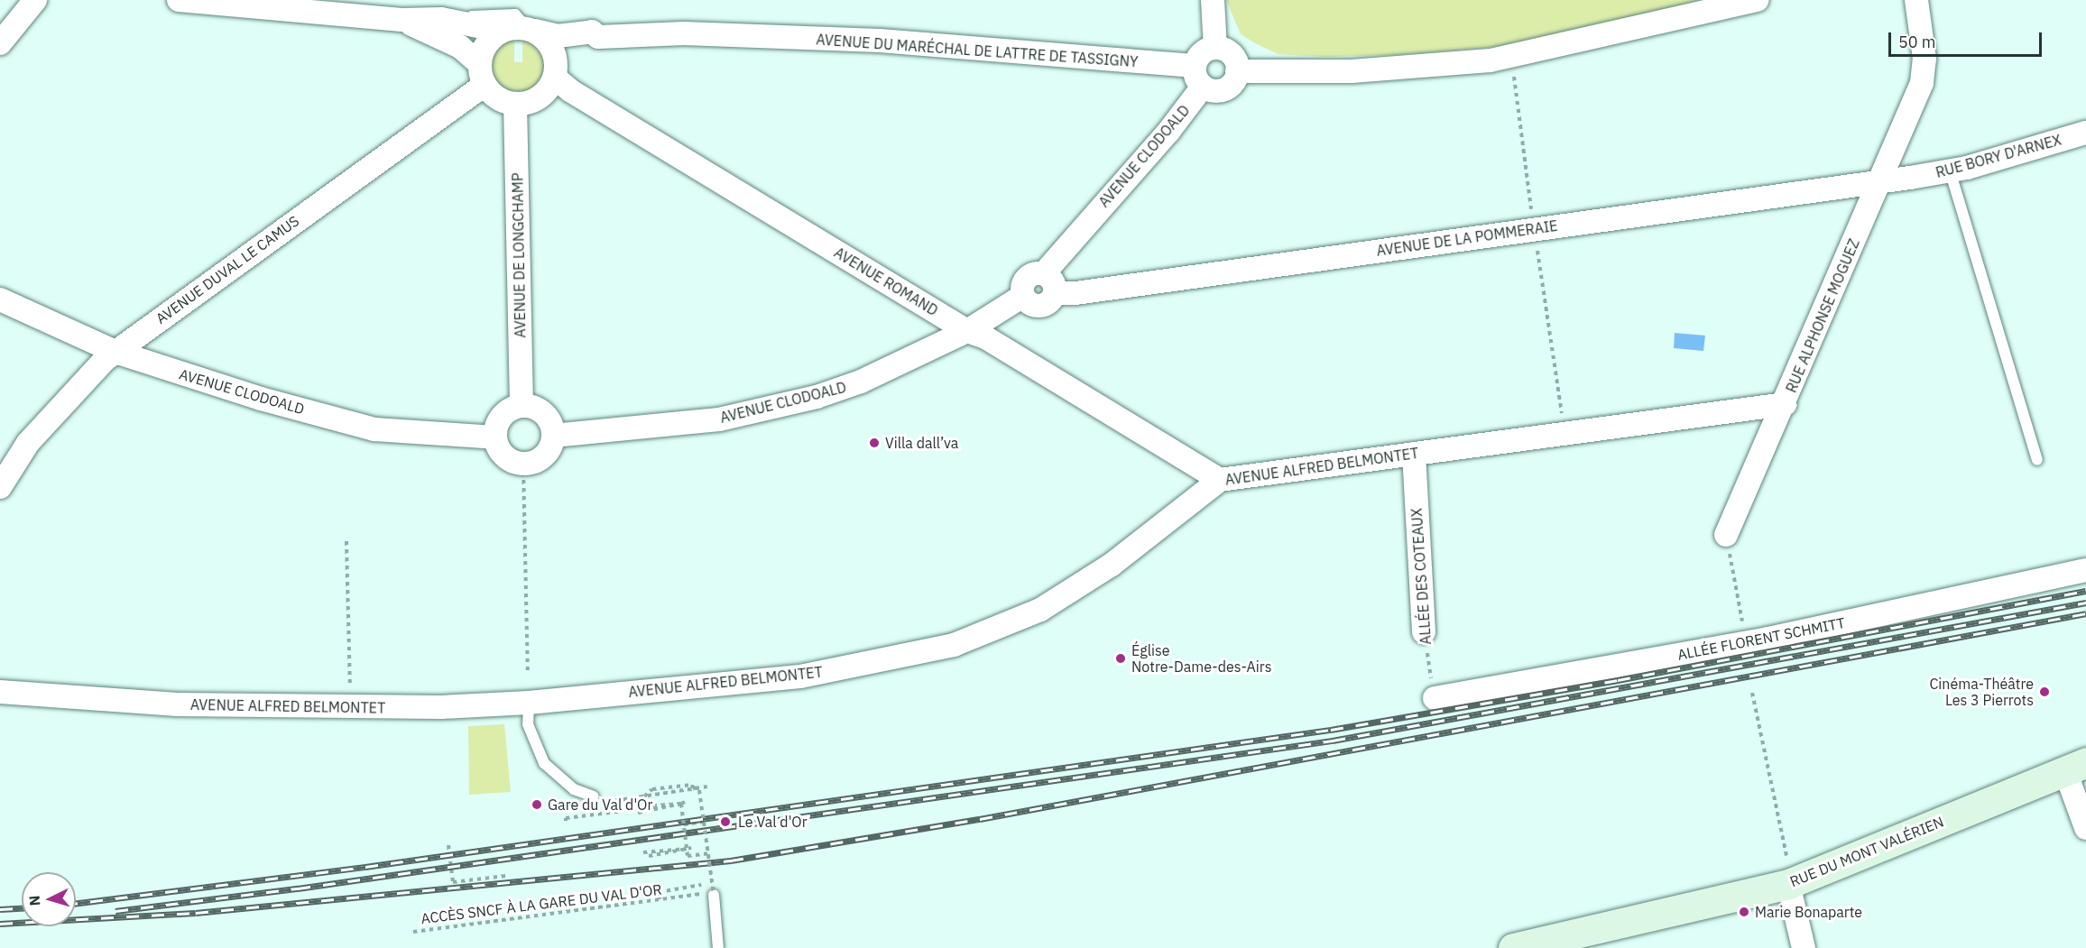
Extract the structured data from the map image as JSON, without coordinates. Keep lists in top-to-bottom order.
{
  "streets": {
    "main road": ["RUE DU MONT VALÉRIEN"],
    "street": [
      "AVENUE DU MARÉCHAL DE LATTRE DE TASSIGNY",
      "AVENUE CLODOALD",
      "RUE BORY D'ARNEX",
      "AVENUE DE LA POMMERAIE",
      "AVENUE DE LONGCHAMP",
      "AVENUE DUVAL LE CAMUS",
      "AVENUE ROMAND",
      "RUE ALPHONSE MOGUEZ",
      "AVENUE ALFRED BELMONTET",
      "ALLÉE DES COTEAUX",
      "ALLÉE FLORENT SCHMITT"
    ],
    "path": ["ACCÈS SNCF À LA GARE DU VAL D'OR"]
  },
  "crossings": [
    ["AVENUE DU MARÉCHAL DE LATTRE DE TASSIGNY", "AVENUE CLODOALD"],
    ["AVENUE DU MARÉCHAL DE LATTRE DE TASSIGNY", "AVENUE DE LONGCHAMP"],
    ["AVENUE DU MARÉCHAL DE LATTRE DE TASSIGNY", "AVENUE DUVAL LE CAMUS"],
    ["AVENUE DU MARÉCHAL DE LATTRE DE TASSIGNY", "AVENUE ROMAND"],
    ["AVENUE CLODOALD", "AVENUE DE LA POMMERAIE"],
    ["AVENUE CLODOALD", "AVENUE DE LONGCHAMP"],
    ["AVENUE CLODOALD", "AVENUE DUVAL LE CAMUS"],
    ["AVENUE CLODOALD", "AVENUE ROMAND"],
    ["RUE BORY D'ARNEX", "AVENUE DE LA POMMERAIE"],
    ["RUE BORY D'ARNEX", "RUE ALPHONSE MOGUEZ"],
    ["AVENUE DE LA POMMERAIE", "RUE ALPHONSE MOGUEZ"],
    ["AVENUE DE LONGCHAMP", "AVENUE DUVAL LE CAMUS"],
    ["AVENUE DE LONGCHAMP", "AVENUE ROMAND"],
    ["AVENUE DUVAL LE CAMUS", "AVENUE ROMAND"],
    ["AVENUE ROMAND", "AVENUE ALFRED BELMONTET"],
    ["RUE ALPHONSE MOGUEZ", "AVENUE ALFRED BELMONTET"],
    ["AVENUE ALFRED BELMONTET", "ALLÉE DES COTEAUX"],
    ["ALLÉE DES COTEAUX", "ALLÉE FLORENT SCHMITT"]
  ],
  "places": [
    "Villa dall’va",
    "Église Notre-Dame-des-Airs",
    "Cinéma-Théâtre Les 3 Pierrots",
    "Gare du Val d'Or",
    "Le Val d'Or",
    "Marie Bonaparte"
  ],
  "scale_bar": "50 m",
  "north": "left"
}
